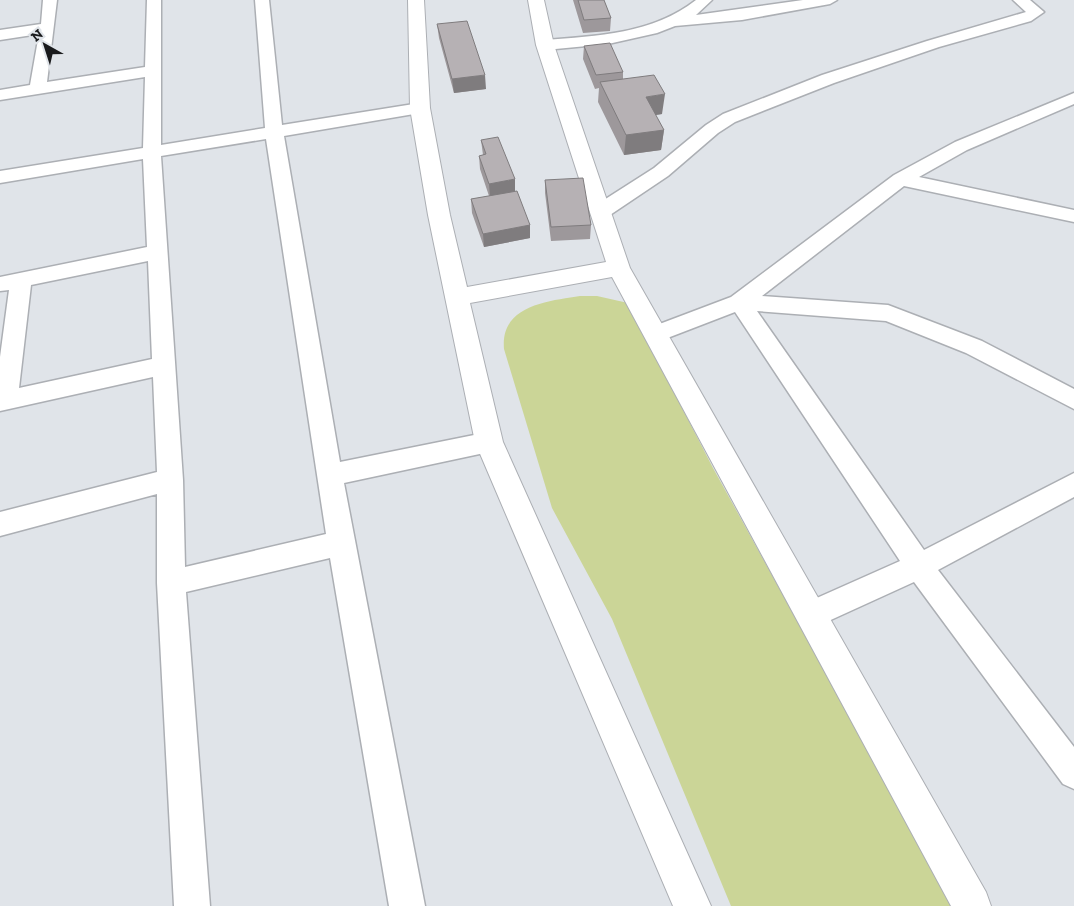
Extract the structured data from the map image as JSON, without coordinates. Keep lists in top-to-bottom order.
{
  "north": "top left"
}
